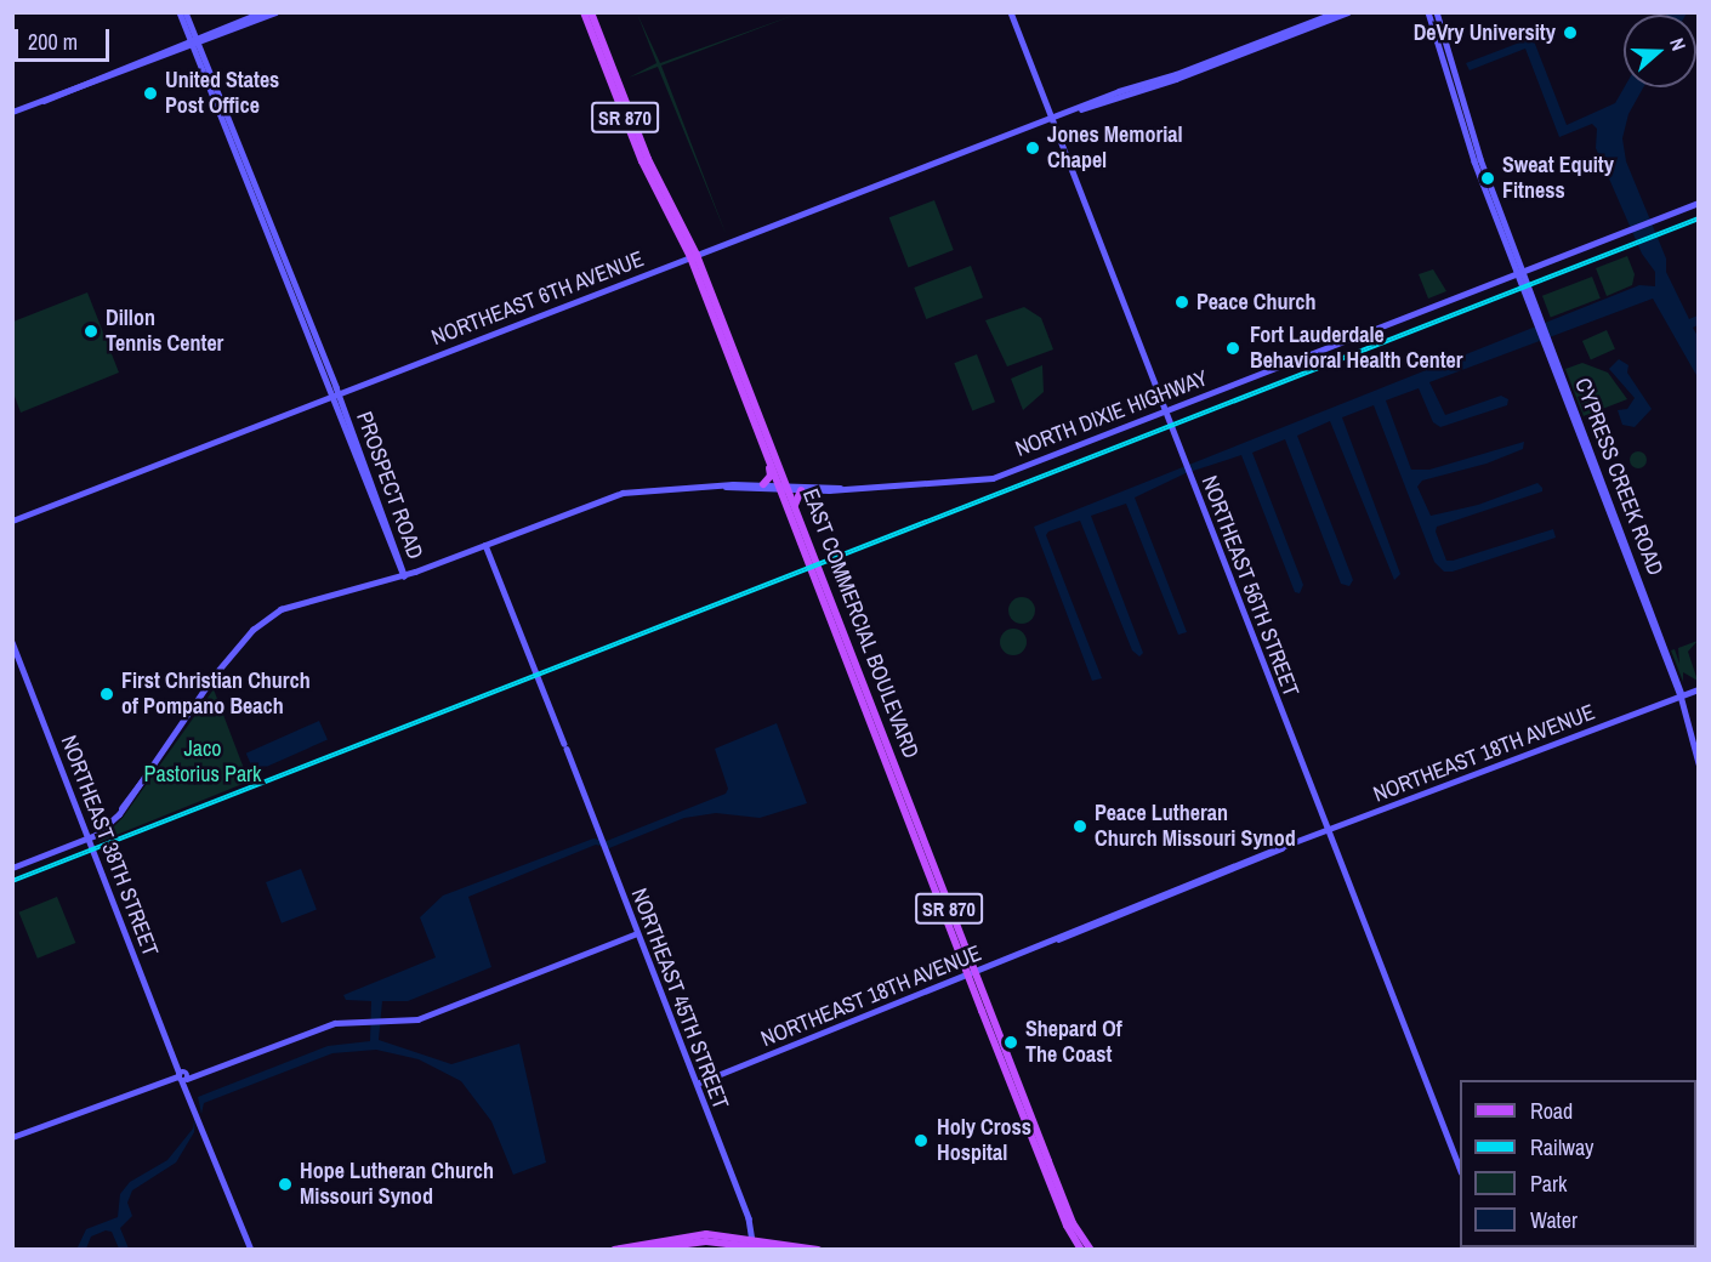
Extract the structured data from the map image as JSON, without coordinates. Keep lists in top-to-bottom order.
{
  "streets": {
    "main road": ["SR 870", "EAST COMMERCIAL BOULEVARD"],
    "street": [
      "NORTHEAST 6TH AVENUE",
      "NORTH DIXIE HIGHWAY",
      "CYPRESS CREEK ROAD",
      "PROSPECT ROAD",
      "NORTHEAST 56TH STREET",
      "NORTHEAST 18TH AVENUE",
      "NORTHEAST 38TH STREET",
      "NORTHEAST 45TH STREET"
    ]
  },
  "crossings": [
    ["SR 870", "NORTHEAST 6TH AVENUE"],
    ["SR 870", "EAST COMMERCIAL BOULEVARD"],
    ["NORTHEAST 6TH AVENUE", "PROSPECT ROAD"],
    ["NORTHEAST 6TH AVENUE", "NORTHEAST 56TH STREET"],
    ["NORTH DIXIE HIGHWAY", "CYPRESS CREEK ROAD"],
    ["NORTH DIXIE HIGHWAY", "PROSPECT ROAD"],
    ["NORTH DIXIE HIGHWAY", "NORTHEAST 56TH STREET"],
    ["NORTH DIXIE HIGHWAY", "EAST COMMERCIAL BOULEVARD"],
    ["NORTH DIXIE HIGHWAY", "NORTHEAST 38TH STREET"],
    ["NORTH DIXIE HIGHWAY", "NORTHEAST 45TH STREET"],
    ["CYPRESS CREEK ROAD", "NORTHEAST 18TH AVENUE"],
    ["NORTHEAST 56TH STREET", "NORTHEAST 18TH AVENUE"],
    ["EAST COMMERCIAL BOULEVARD", "NORTHEAST 18TH AVENUE"],
    ["NORTHEAST 18TH AVENUE", "NORTHEAST 45TH STREET"]
  ],
  "parks": ["Jaco Pastorius Park"],
  "places": [
    "DeVry University",
    "United States Post Office",
    "Jones Memorial Chapel",
    "Sweat Equity Fitness",
    "Peace Church",
    "Dillon Tennis Center",
    "Fort Lauderdale Behavioral Health Center",
    "First Christian Church of Pompano Beach",
    "Peace Lutheran Church Missouri Synod",
    "Shepard Of The Coast",
    "Holy Cross Hospital",
    "Hope Lutheran Church Missouri Synod"
  ],
  "legend": [
    "Road",
    "Railway",
    "Park",
    "Water"
  ],
  "scale_bar": "200 m",
  "north": "right"
}
